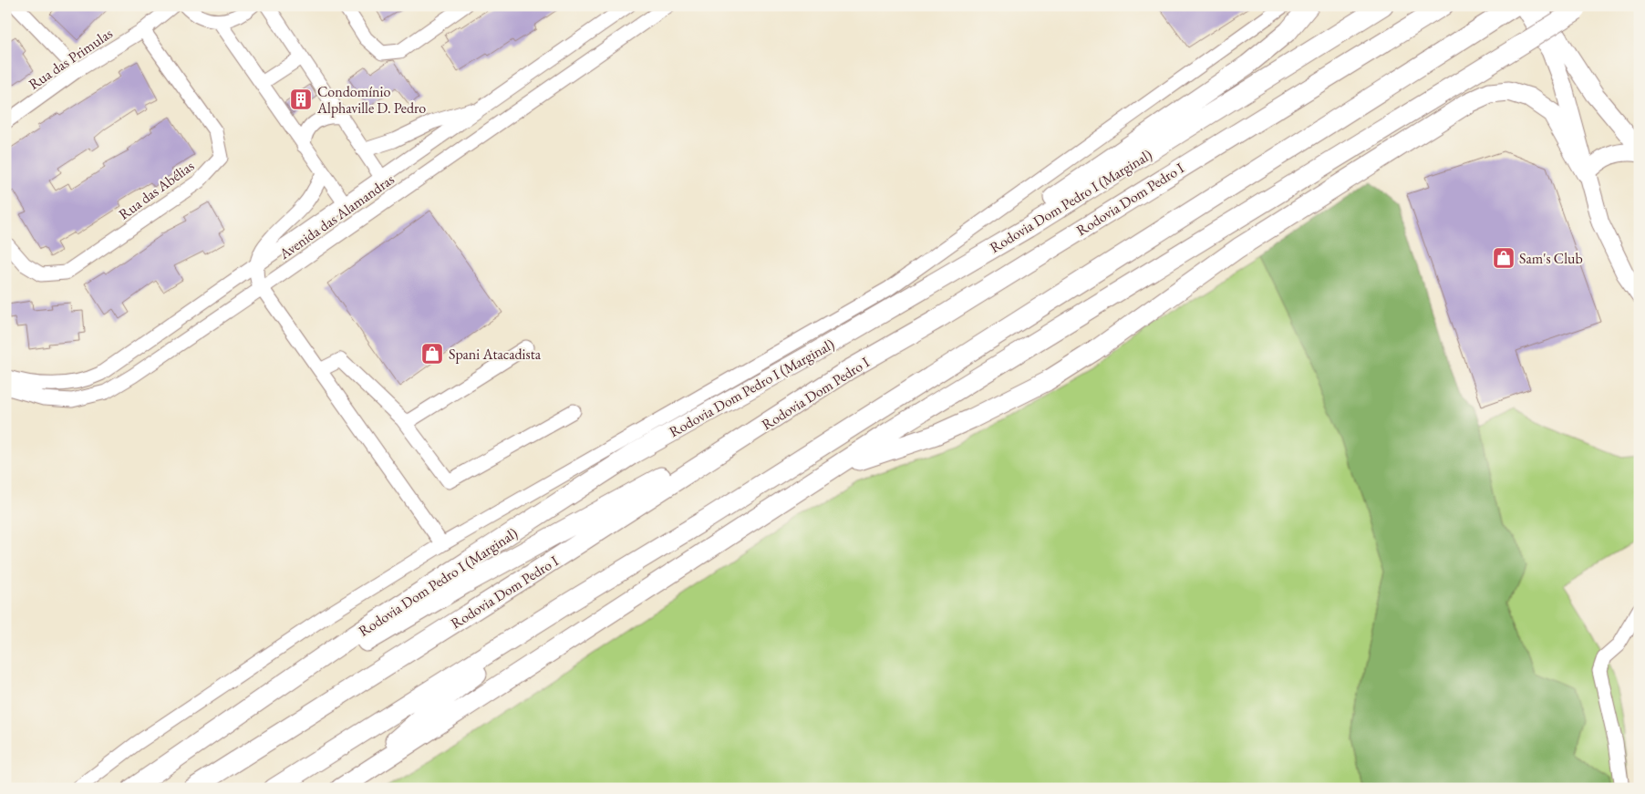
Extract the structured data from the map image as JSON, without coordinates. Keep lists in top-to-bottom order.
{
  "streets": {
    "highway": ["Rodovia Dom Pedro I", "Rodovia Dom Pedro I (Marginal)"],
    "street": ["Rua das Primulas", "Rua das Abélias", "Avenida das Alamandras"]
  },
  "crossings": [
    ["Rua das Primulas", "Rua das Abélias"]
  ],
  "places": {
    "building": ["Condomínio Alphaville D. Pedro"],
    "shop": ["Sam's Club", "Spani Atacadista"]
  }
}
